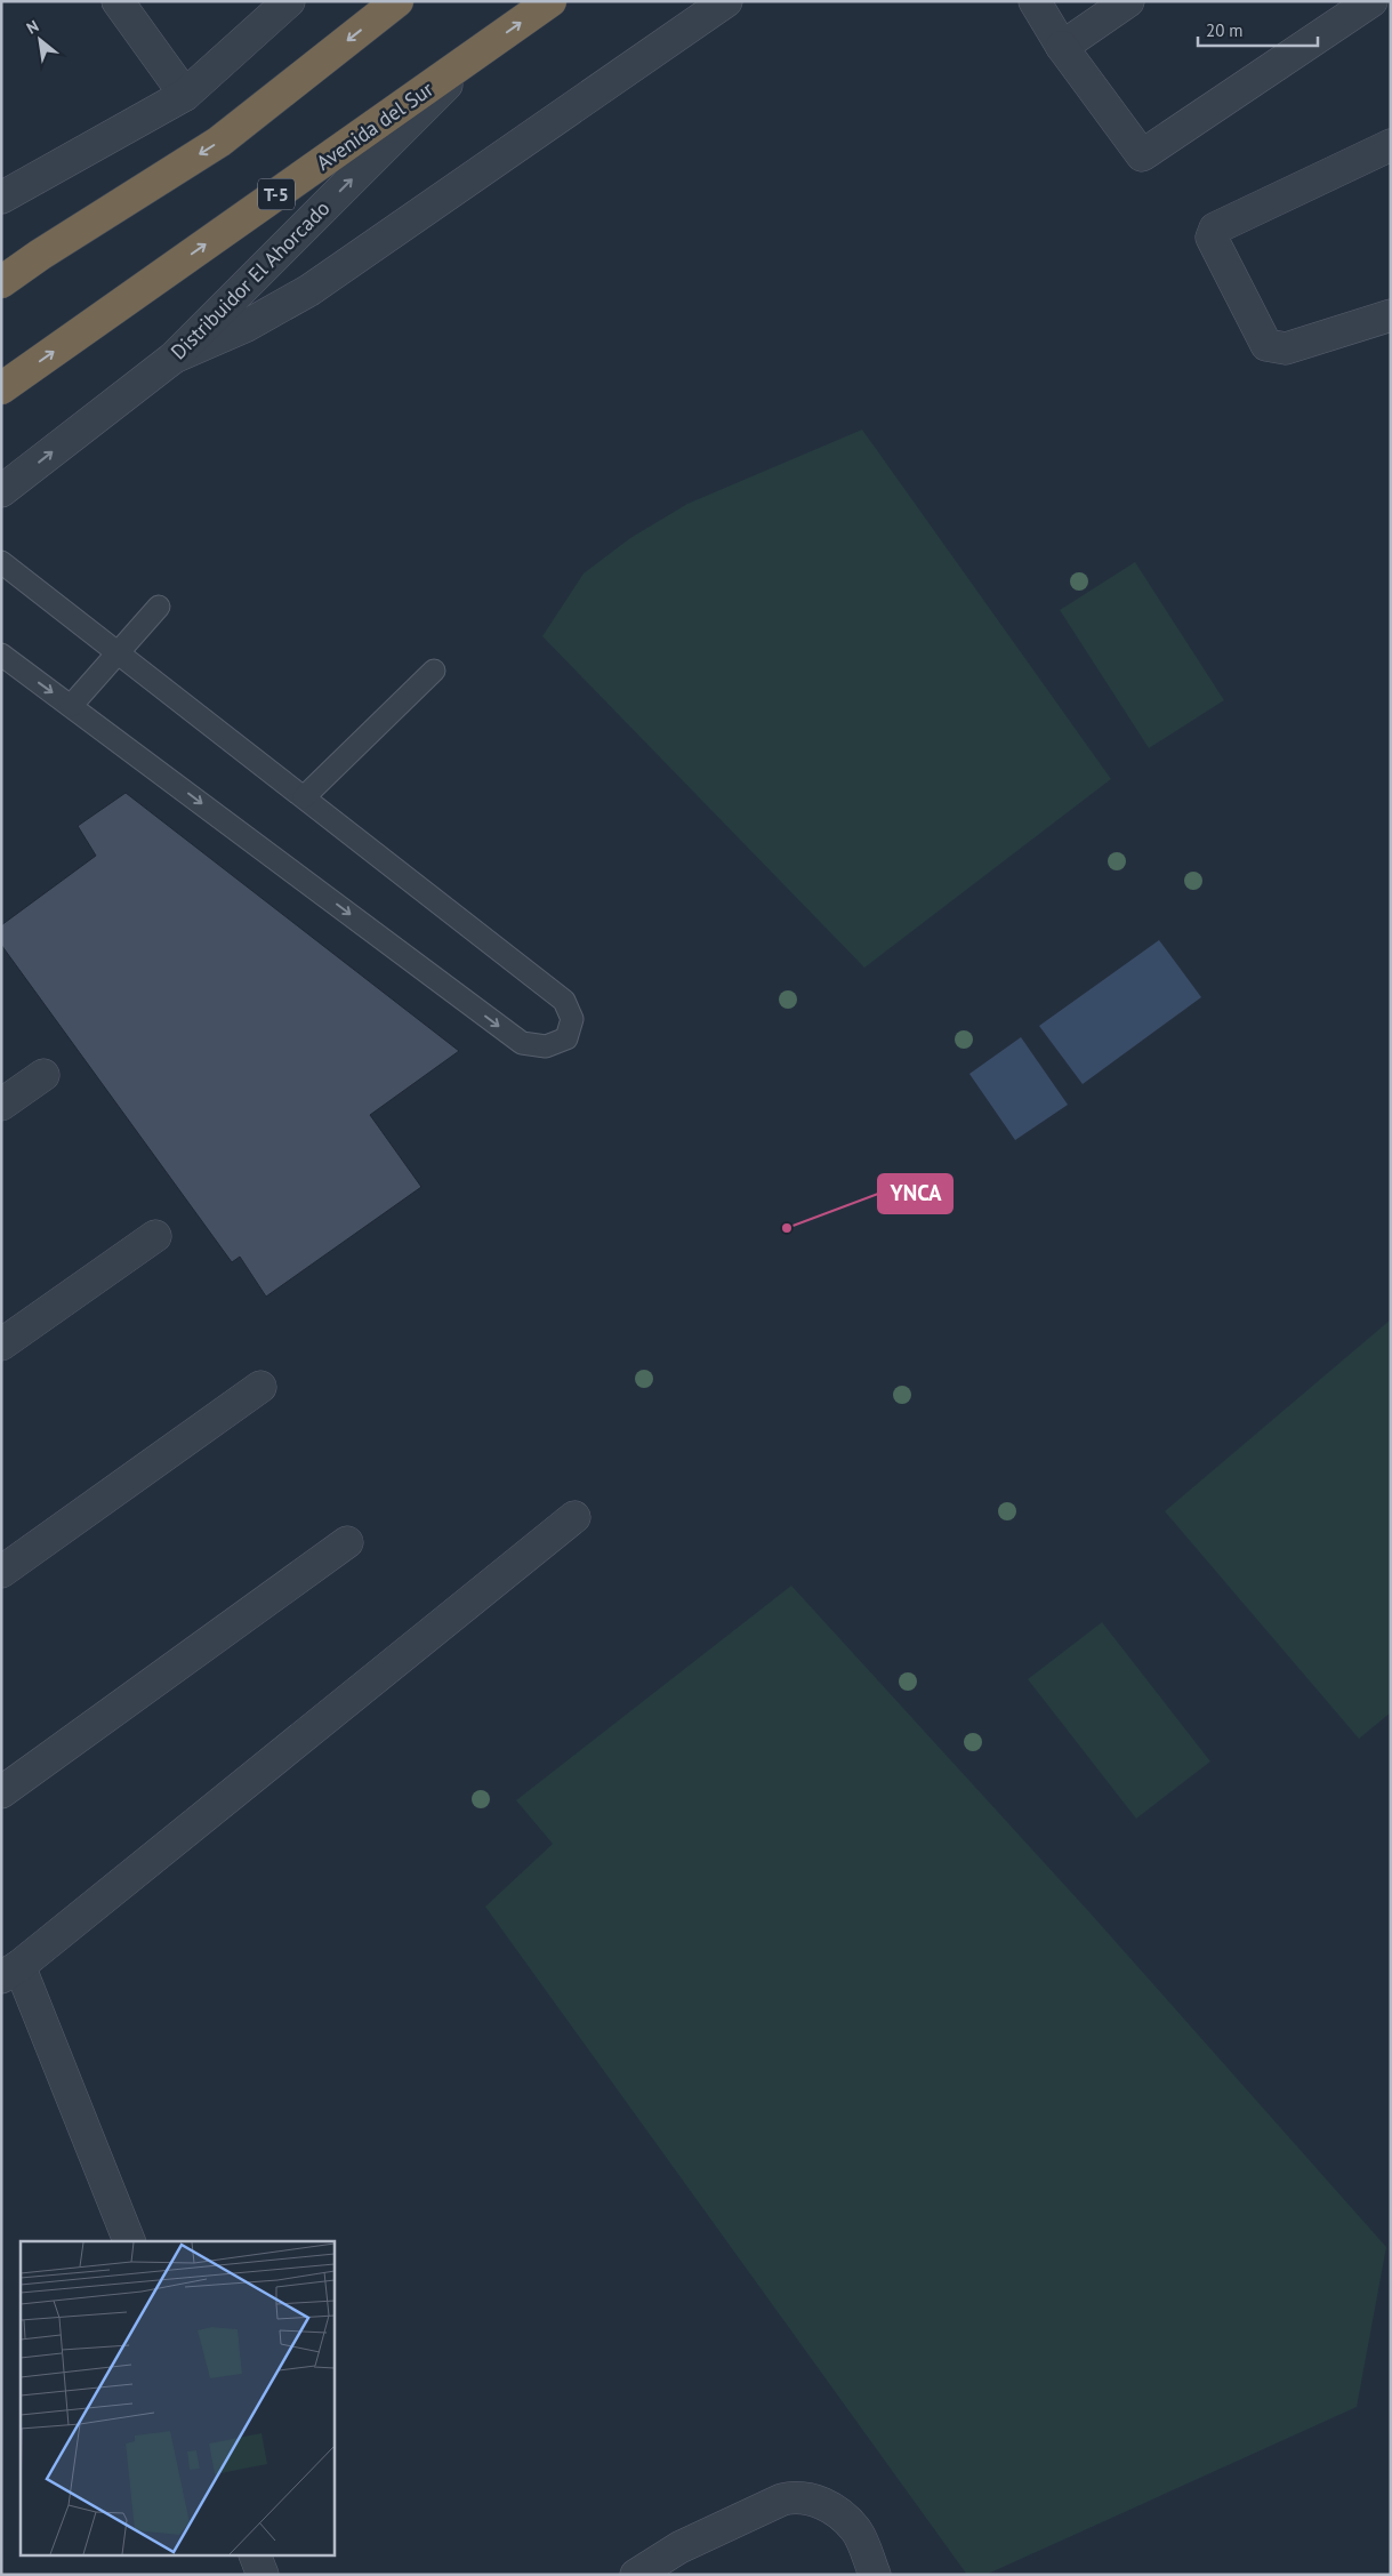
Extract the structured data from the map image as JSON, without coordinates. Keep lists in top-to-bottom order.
{
  "streets": {
    "highway": ["Avenida del Sur", "T-5"],
    "street": ["Distribuidor El Ahorcado"]
  },
  "crossings": [
    ["Avenida del Sur", "Distribuidor El Ahorcado"]
  ],
  "places": ["YNCA"],
  "scale_bar": "20 m",
  "north": "top left"
}
